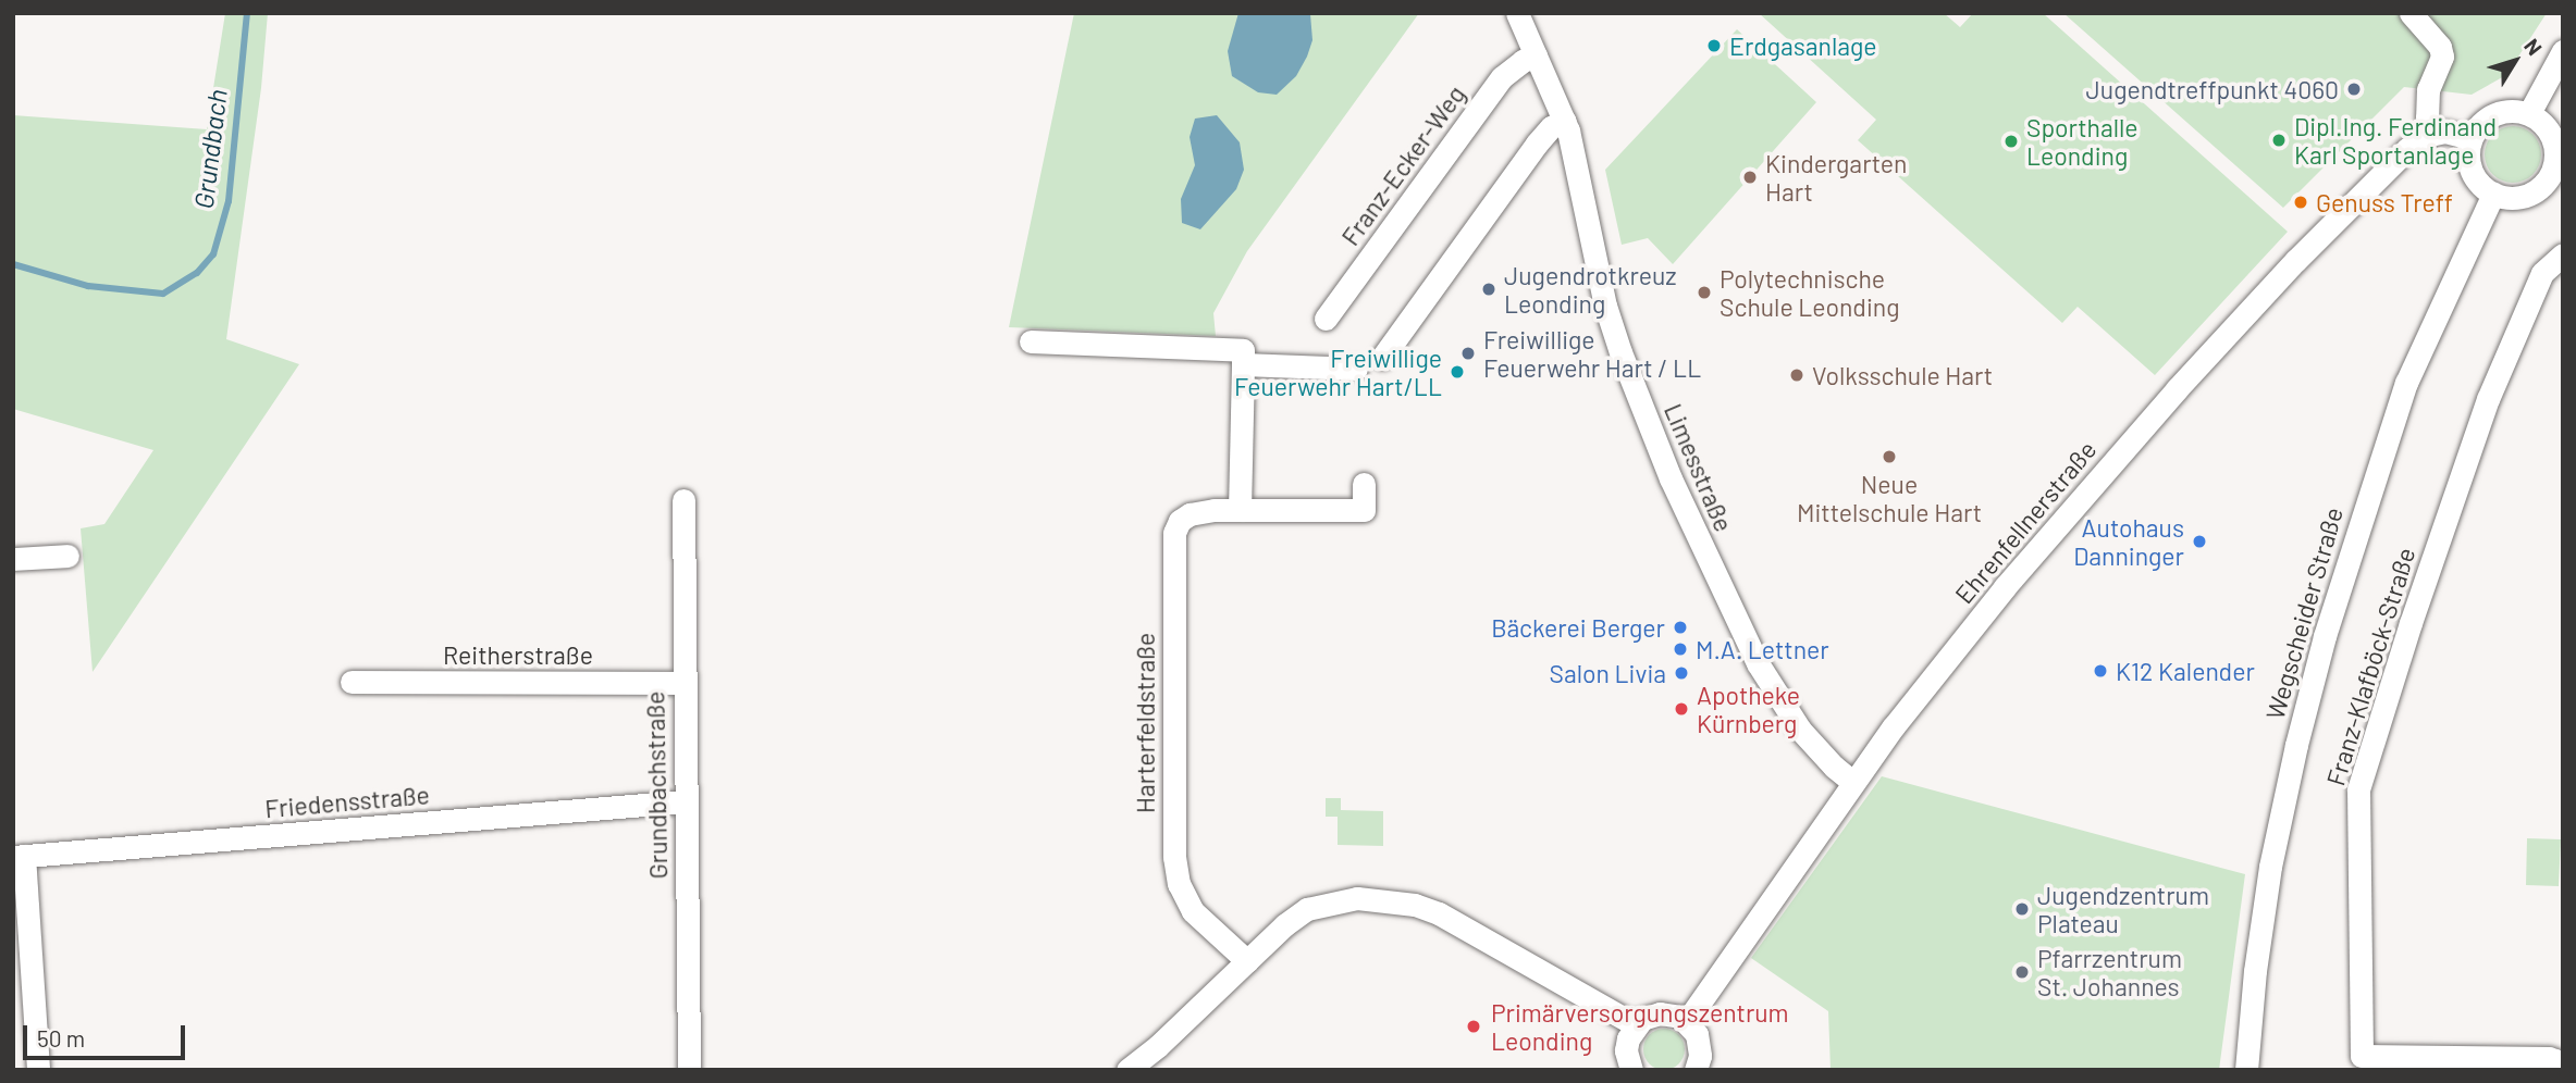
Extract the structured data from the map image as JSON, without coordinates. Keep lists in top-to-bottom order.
{
  "streets": {
    "street": [
      "Franz-Ecker-Weg",
      "Limesstraße",
      "Ehrenfellnerstraße",
      "Wegscheider Straße",
      "Reitherstraße",
      "Franz-Klafböck-Straße",
      "Harterfeldstraße",
      "Grundbachstraße",
      "Friedensstraße"
    ]
  },
  "crossings": [
    ["Franz-Ecker-Weg", "Limesstraße"],
    ["Limesstraße", "Ehrenfellnerstraße"],
    ["Reitherstraße", "Grundbachstraße"],
    ["Grundbachstraße", "Friedensstraße"]
  ],
  "water": ["Grundbach"],
  "places": [
    "Erdgasanlage",
    "Jugendtreffpunkt 4060",
    "Dipl.Ing. Ferdinand Karl Sportanlage",
    "Sporthalle Leonding",
    "Kindergarten Hart",
    "Genuss Treff",
    "Jugendrotkreuz Leonding",
    "Polytechnische Schule Leonding",
    "Freiwillige Feuerwehr Hart / LL",
    "Freiwillige Feuerwehr Hart/LL",
    "Volksschule Hart",
    "Neue Mittelschule Hart",
    "Autohaus Danninger",
    "Bäckerei Berger",
    "M.A. Lettner",
    "K12 Kalender",
    "Salon Livia",
    "Apotheke Kürnberg",
    "Jugendzentrum Plateau",
    "Pfarrzentrum St. Johannes",
    "Primärversorgungszentrum Leonding"
  ],
  "scale_bar": "50 m",
  "north": "top right"
}
